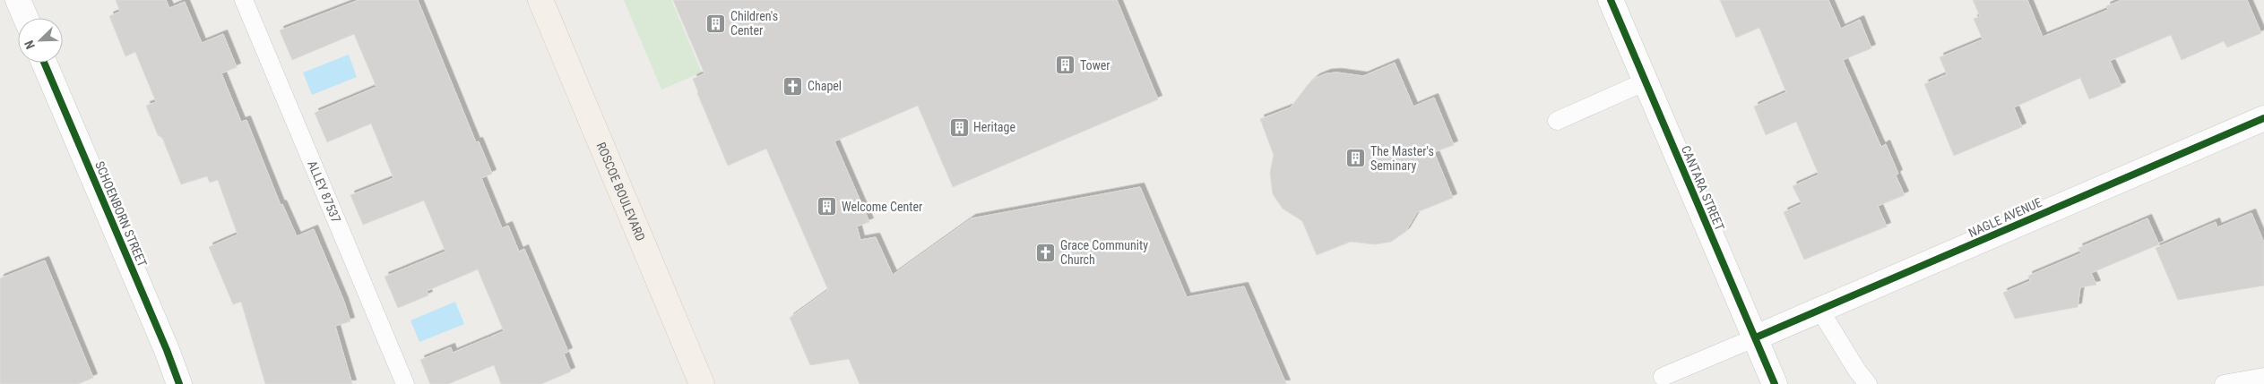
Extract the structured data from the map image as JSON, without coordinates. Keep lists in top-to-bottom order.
{
  "streets": {
    "main road": ["ROSCOE BOULEVARD"],
    "street": ["CANTARA STREET", "SCHOENBORN STREET", "NAGLE AVENUE"],
    "lane": ["ALLEY 87537"]
  },
  "crossings": [
    ["CANTARA STREET", "NAGLE AVENUE"]
  ],
  "places": {
    "building": [
      "Children's Center",
      "Tower",
      "Heritage",
      "The Master's Seminary",
      "Welcome Center"
    ],
    "church": ["Chapel", "Grace Community Church"]
  },
  "north": "bottom left"
}
